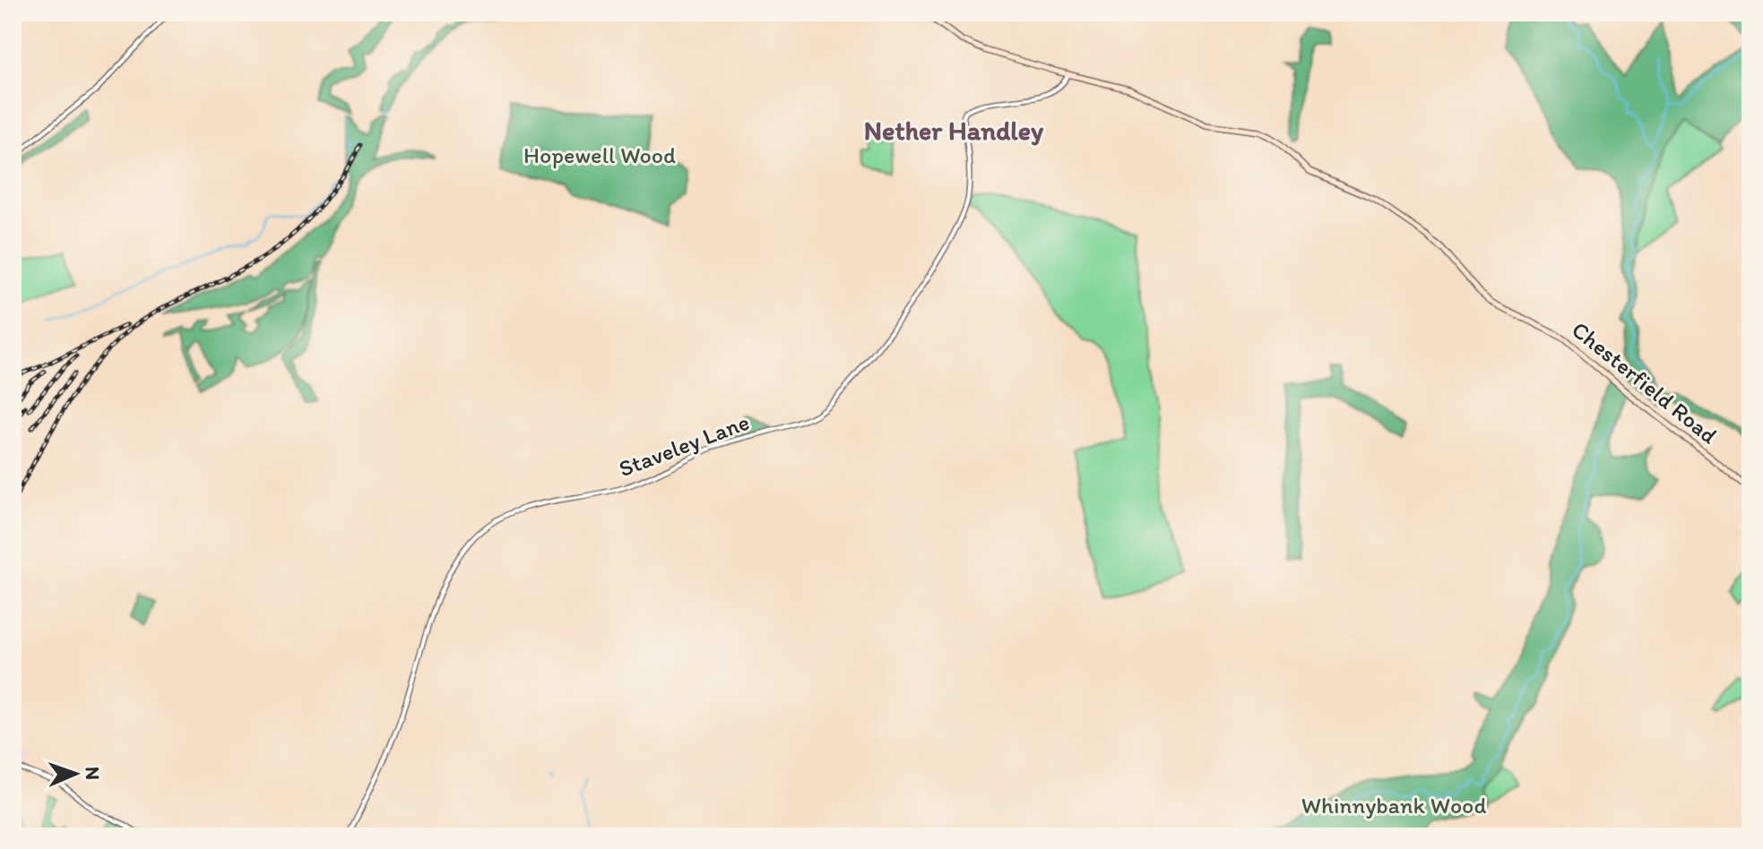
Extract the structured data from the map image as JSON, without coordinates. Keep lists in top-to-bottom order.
{
  "streets": {
    "main road": ["Chesterfield Road"],
    "street": ["Staveley Lane"]
  },
  "crossings": [
    ["Chesterfield Road", "Staveley Lane"]
  ],
  "districts": ["Nether Handley"],
  "parks": ["Hopewell Wood", "Whinnybank Wood"],
  "north": "right"
}
